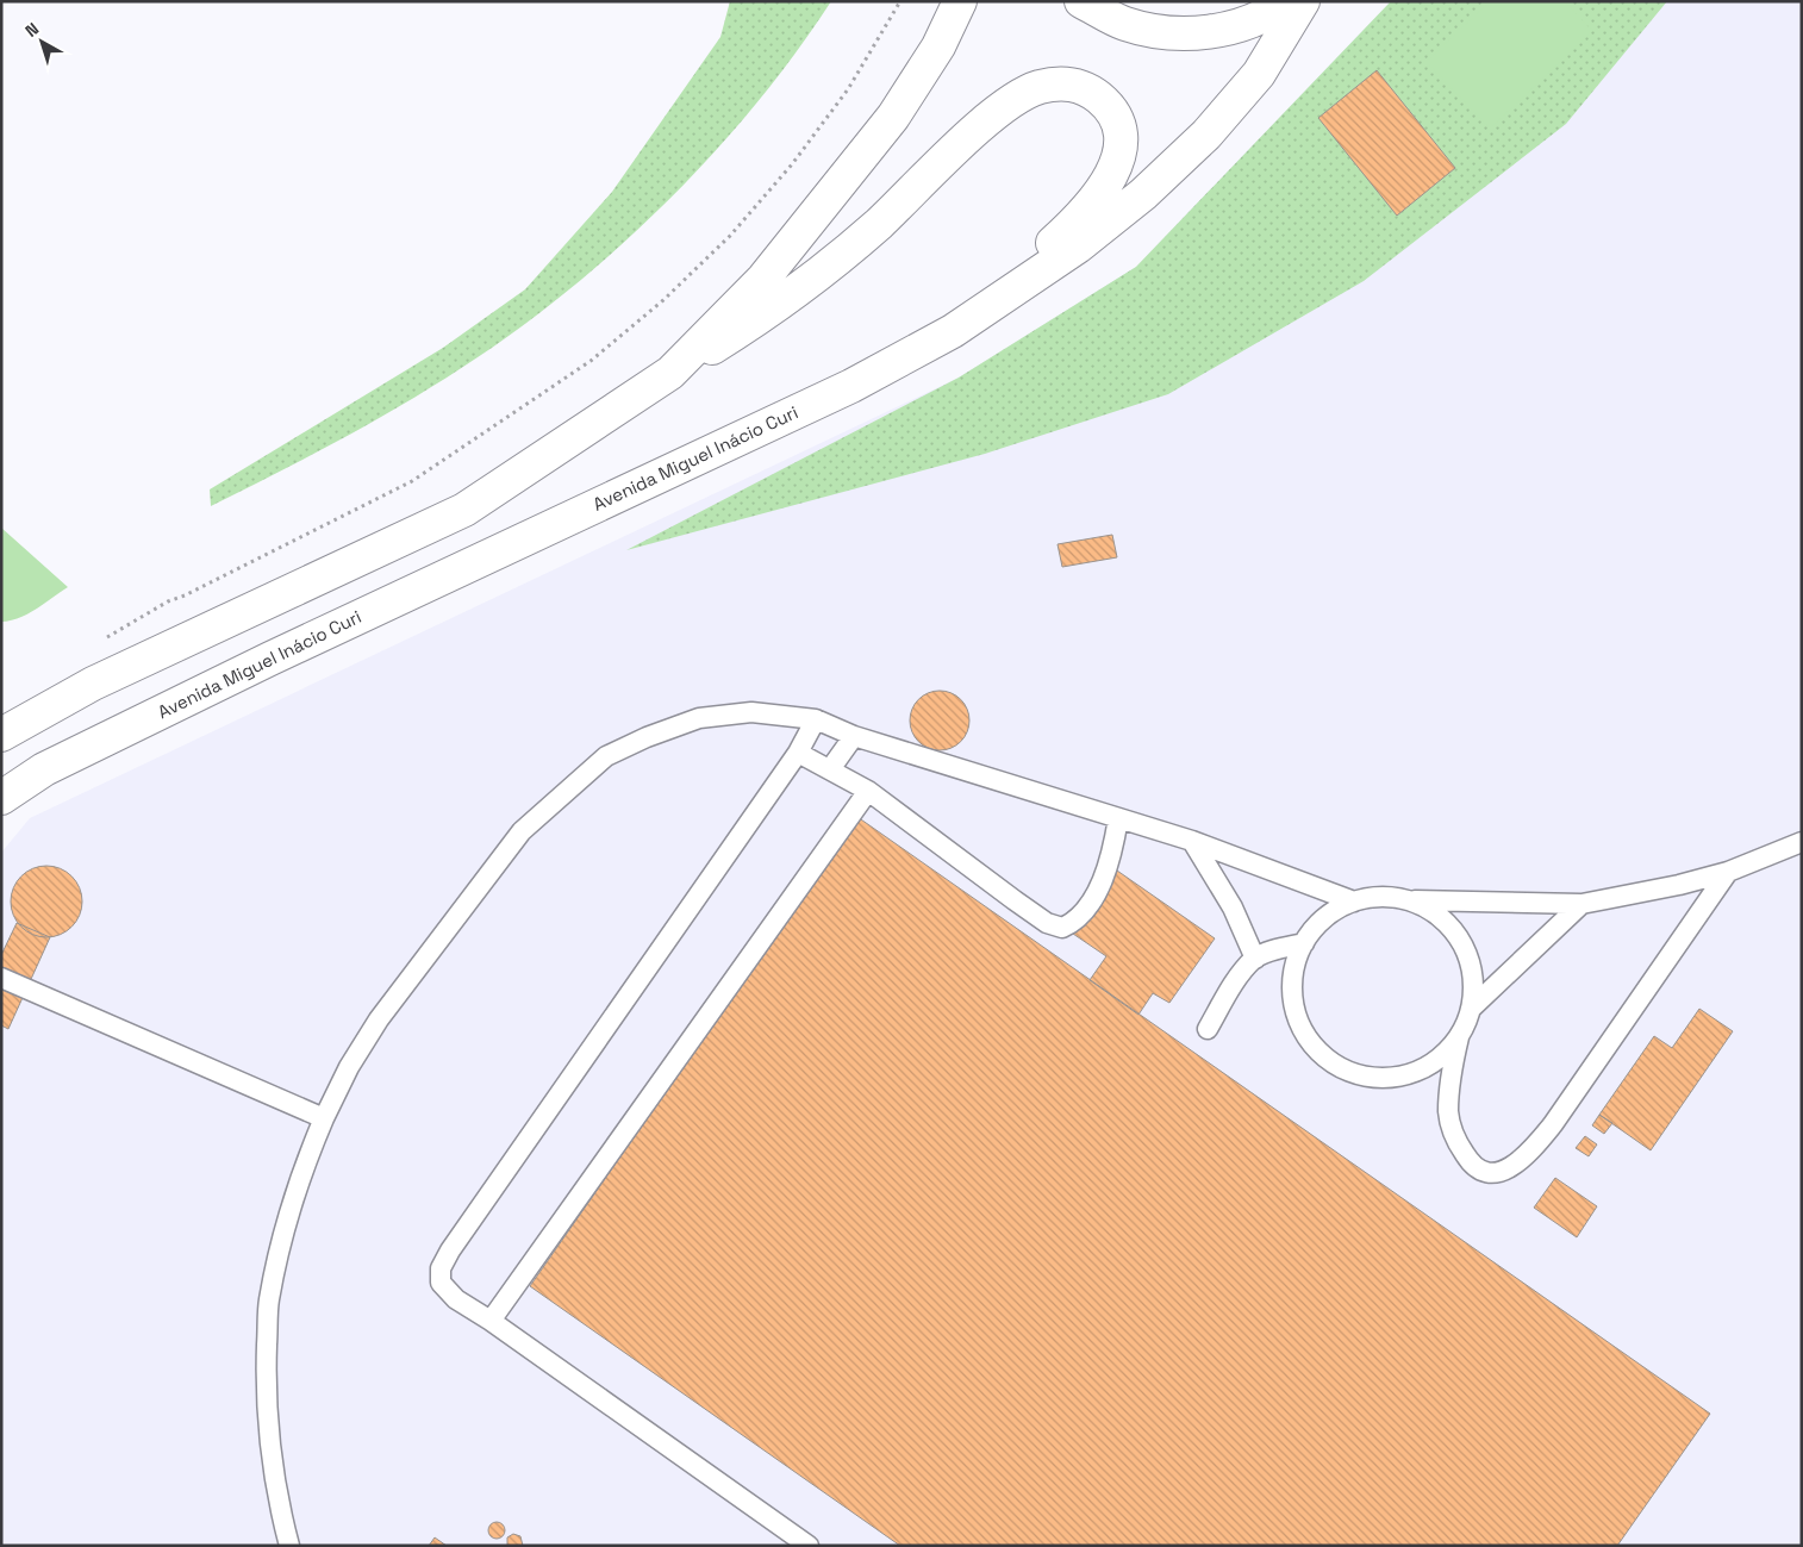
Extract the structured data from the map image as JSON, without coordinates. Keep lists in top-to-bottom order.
{
  "streets": {
    "street": ["Avenida Miguel Inácio Curi"]
  },
  "north": "top left"
}
